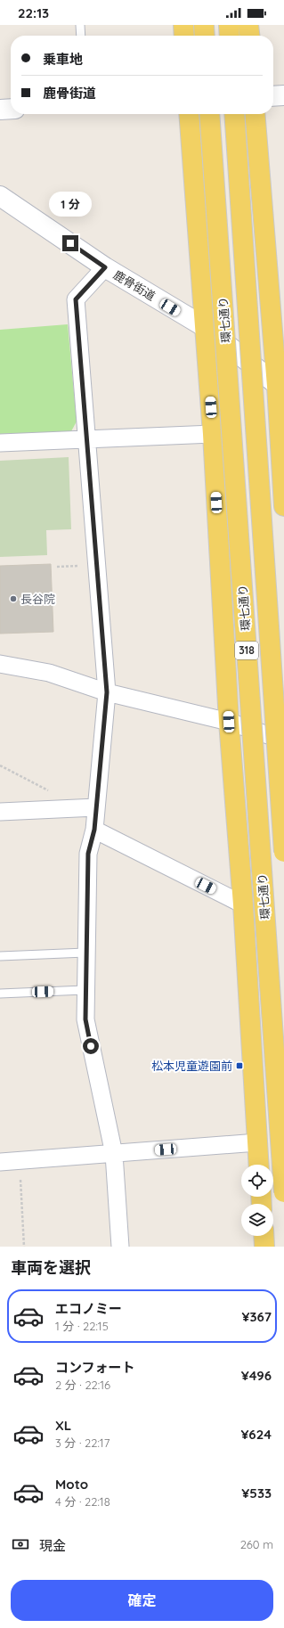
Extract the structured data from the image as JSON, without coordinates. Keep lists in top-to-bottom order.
{
  "streets": {
    "main road": ["環七通り", "318"],
    "street": ["鹿骨街道"]
  },
  "places": {
    "other": ["長谷院"],
    "transit": ["松本児童遊園前"]
  },
  "page": {
    "status": "22:13",
    "banner": ["乗車地", "鹿骨街道"],
    "bubble": "1 分",
    "heading": "車両を選択",
    "list": [
      {
        "name": "エコノミー",
        "note": "1 分 · 22:15",
        "value": "¥367"
      },
      {
        "name": "コンフォート",
        "note": "2 分 · 22:16",
        "value": "¥496"
      },
      {
        "name": "XL",
        "note": "3 分 · 22:17",
        "value": "¥624"
      },
      {
        "name": "Moto",
        "note": "4 分 · 22:18",
        "value": "¥533"
      }
    ],
    "pay": ["現金", "260 m"],
    "buttons": "確定"
  }
}
